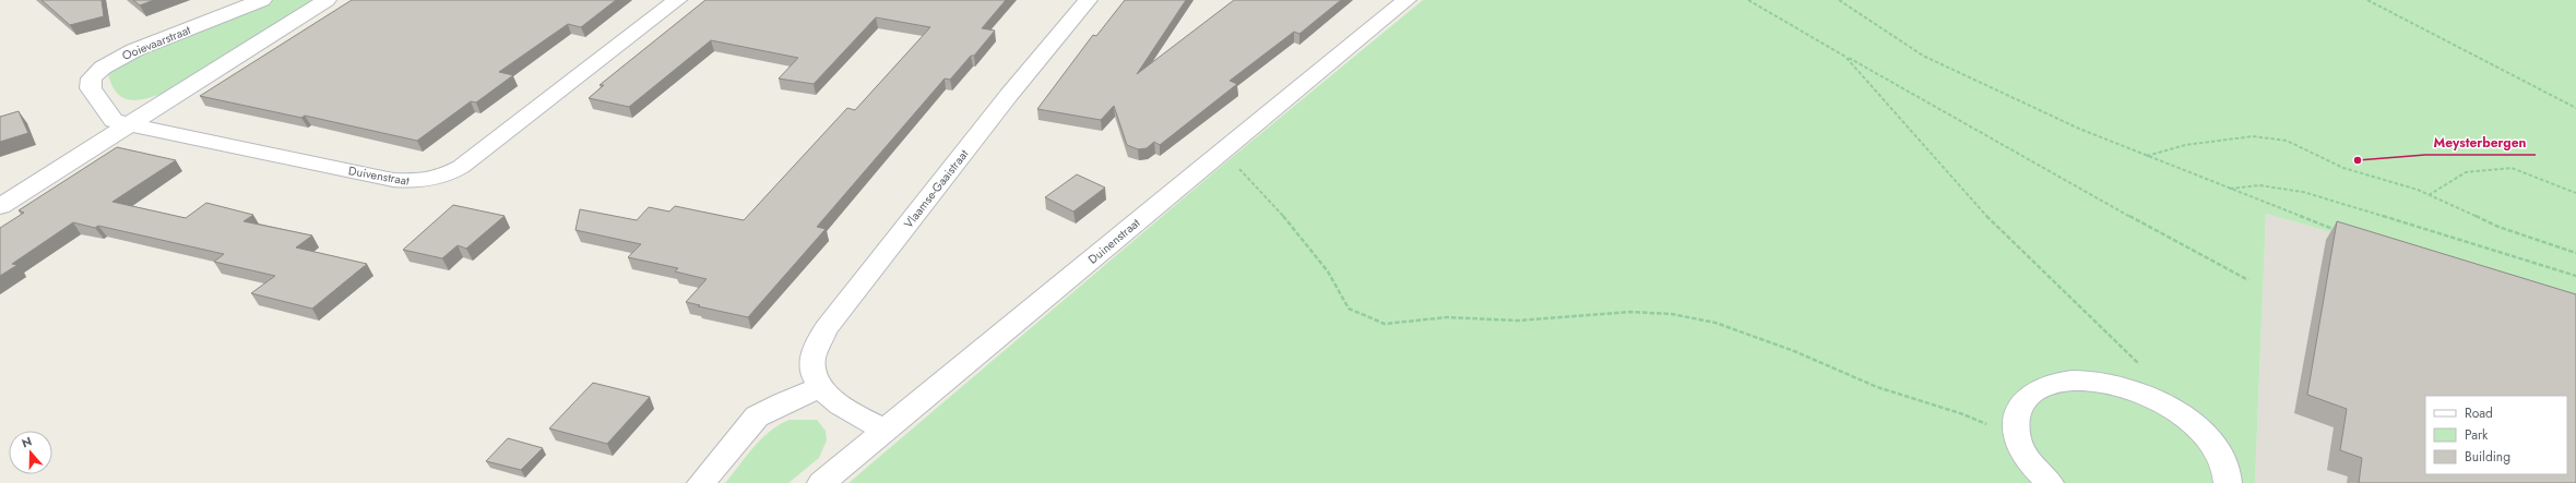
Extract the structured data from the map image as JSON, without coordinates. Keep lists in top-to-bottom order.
{
  "streets": {
    "street": [
      "Ooievaarstraat",
      "Duivenstraat",
      "Vlaamse-Gaaistraat",
      "Duinenstraat"
    ]
  },
  "crossings": [
    ["Ooievaarstraat", "Duivenstraat"]
  ],
  "places": ["Meysterbergen"],
  "legend": ["Road", "Park", "Building"],
  "north": "top"
}
